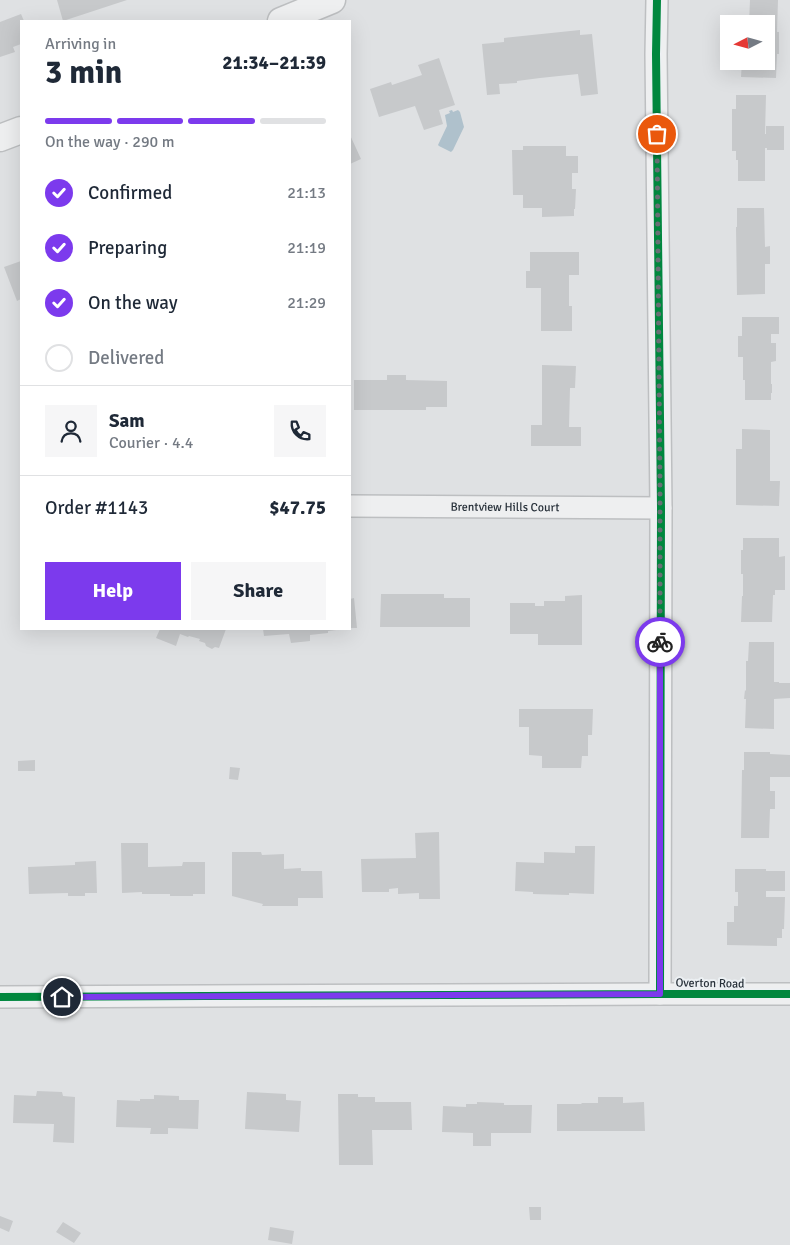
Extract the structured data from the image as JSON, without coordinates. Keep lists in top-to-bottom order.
{
  "streets": {
    "street": ["Brentview Hills Court", "Overton Road"]
  },
  "north": "left",
  "page": {
    "heading": ["3 min", "Arriving in", "21:34–21:39"],
    "panel": [
      "Sam",
      "Courier · 4.4",
      "Order #1143",
      "$47.75"
    ],
    "bar": "On the way · 290 m",
    "list": [
      ["Confirmed", "21:13"],
      ["Preparing", "21:19"],
      ["On the way", "21:29"],
      "Delivered"
    ],
    "buttons": ["Help", "Share"]
  }
}
